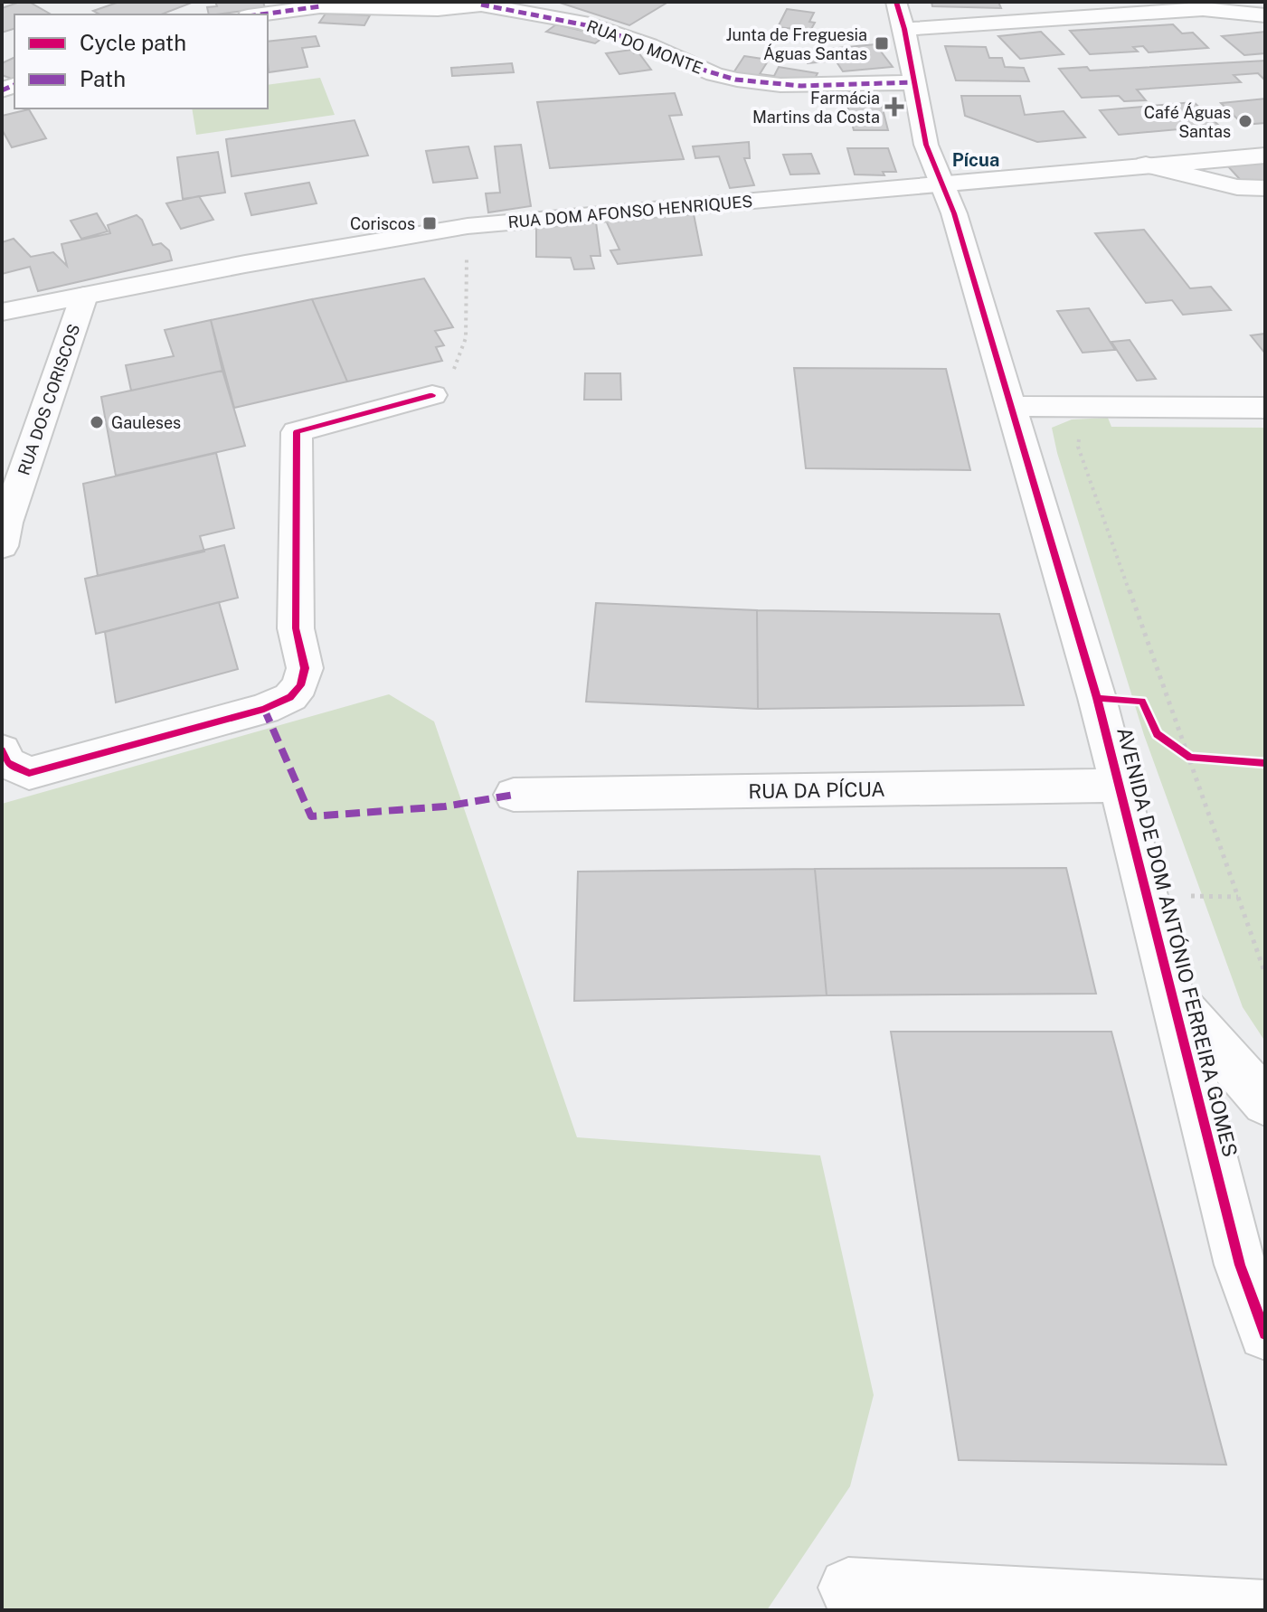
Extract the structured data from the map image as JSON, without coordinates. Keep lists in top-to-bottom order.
{
  "streets": {
    "street": [
      "RUA DO MONTE",
      "RUA DOM AFONSO HENRIQUES",
      "RUA DOS CORISCOS",
      "RUA DA PÍCUA",
      "AVENIDA DE DOM ANTÓNIO FERREIRA GOMES"
    ]
  },
  "crossings": [
    ["RUA DO MONTE", "AVENIDA DE DOM ANTÓNIO FERREIRA GOMES"],
    ["RUA DOM AFONSO HENRIQUES", "RUA DOS CORISCOS"],
    ["RUA DOM AFONSO HENRIQUES", "AVENIDA DE DOM ANTÓNIO FERREIRA GOMES"],
    ["RUA DA PÍCUA", "AVENIDA DE DOM ANTÓNIO FERREIRA GOMES"]
  ],
  "districts": ["Pícua"],
  "places": {
    "transit": ["Junta de Freguesia Águas Santas", "Coriscos"],
    "health": ["Farmácia Martins da Costa"],
    "other": ["Café Águas Santas", "Gauleses"]
  },
  "legend": ["Cycle path", "Path"]
}
